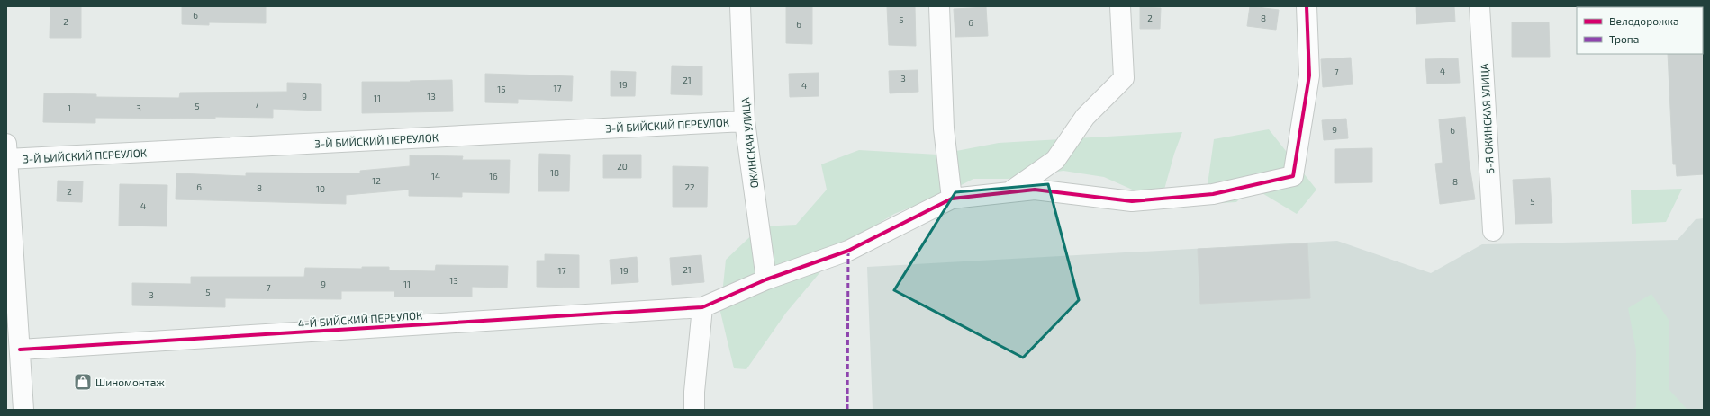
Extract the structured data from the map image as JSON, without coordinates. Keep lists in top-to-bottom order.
{
  "streets": {
    "street": [
      "5-Я ОКИНСКАЯ УЛИЦА",
      "3-Й БИЙСКИЙ ПЕРЕУЛОК",
      "ОКИНСКАЯ УЛИЦА",
      "4-Й БИЙСКИЙ ПЕРЕУЛОК"
    ]
  },
  "crossings": [
    ["3-Й БИЙСКИЙ ПЕРЕУЛОК", "ОКИНСКАЯ УЛИЦА"]
  ],
  "places": {
    "shop": ["Шиномонтаж"]
  },
  "house_numbers": [
    "6",
    "2",
    "8",
    "5",
    "2",
    "6",
    "6",
    "4",
    "7",
    "3",
    "21",
    "19",
    "4",
    "17",
    "15",
    "9",
    "13",
    "11",
    "7",
    "5",
    "1",
    "3",
    "9",
    "6",
    "20",
    "18",
    "14",
    "16",
    "12",
    "8",
    "6",
    "22",
    "8",
    "10",
    "2",
    "5",
    "4",
    "21",
    "17",
    "19",
    "13",
    "9",
    "11",
    "7",
    "5",
    "3"
  ],
  "legend": ["Велодорожка", "Тропа"]
}
